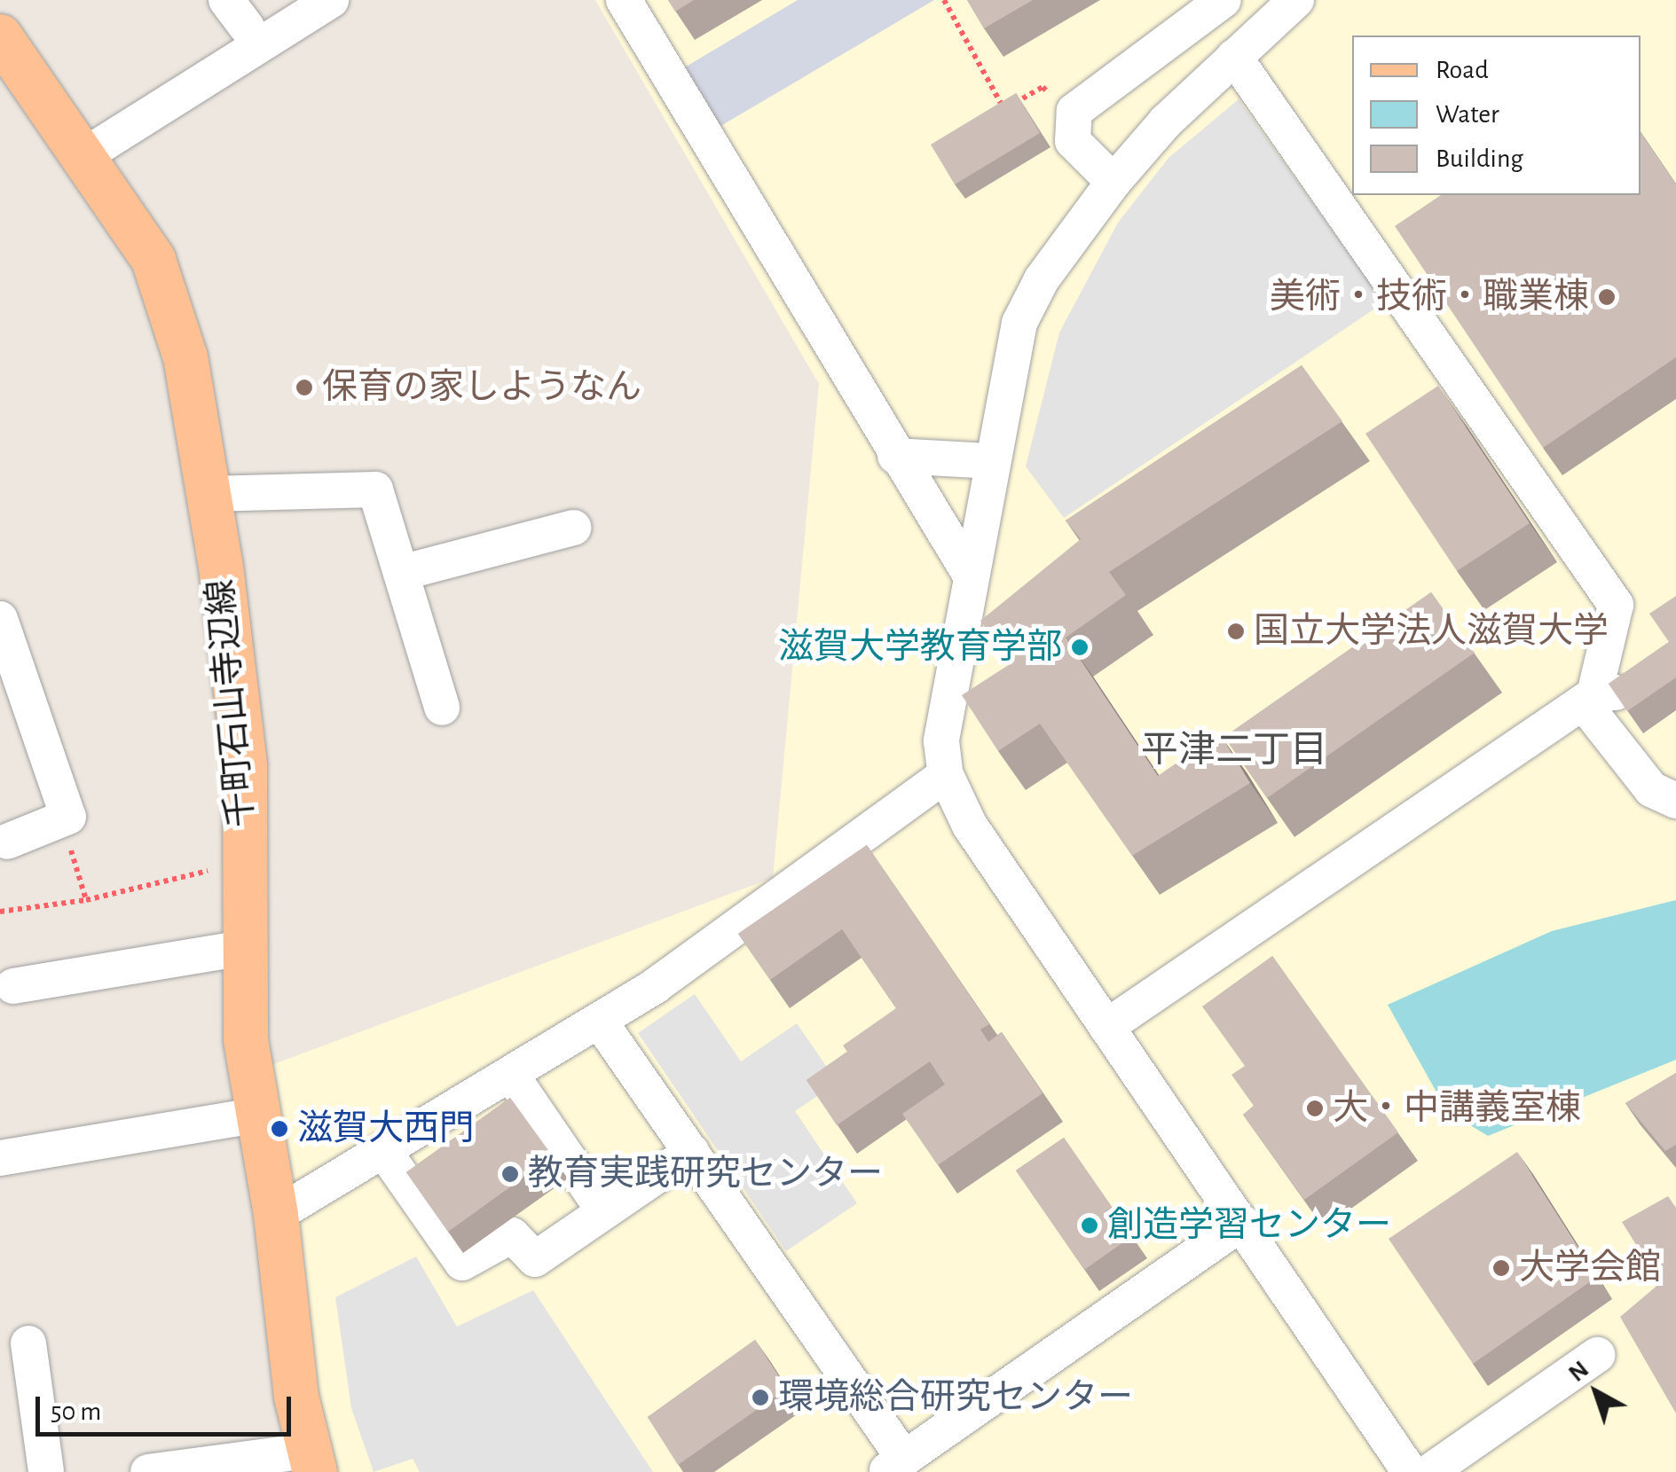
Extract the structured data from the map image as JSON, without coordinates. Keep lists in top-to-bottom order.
{
  "streets": {
    "main road": ["千町石山寺辺線"]
  },
  "districts": ["平津二丁目"],
  "places": [
    "美術・技術・職業棟",
    "保育の家しようなん",
    "国立大学法人滋賀大学",
    "滋賀大学教育学部",
    "大・中講義室棟",
    "滋賀大西門",
    "教育実践研究センター",
    "創造学習センター",
    "大学会館",
    "環境総合研究センター"
  ],
  "legend": ["Road", "Water", "Building"],
  "scale_bar": "50 m",
  "north": "top left"
}
